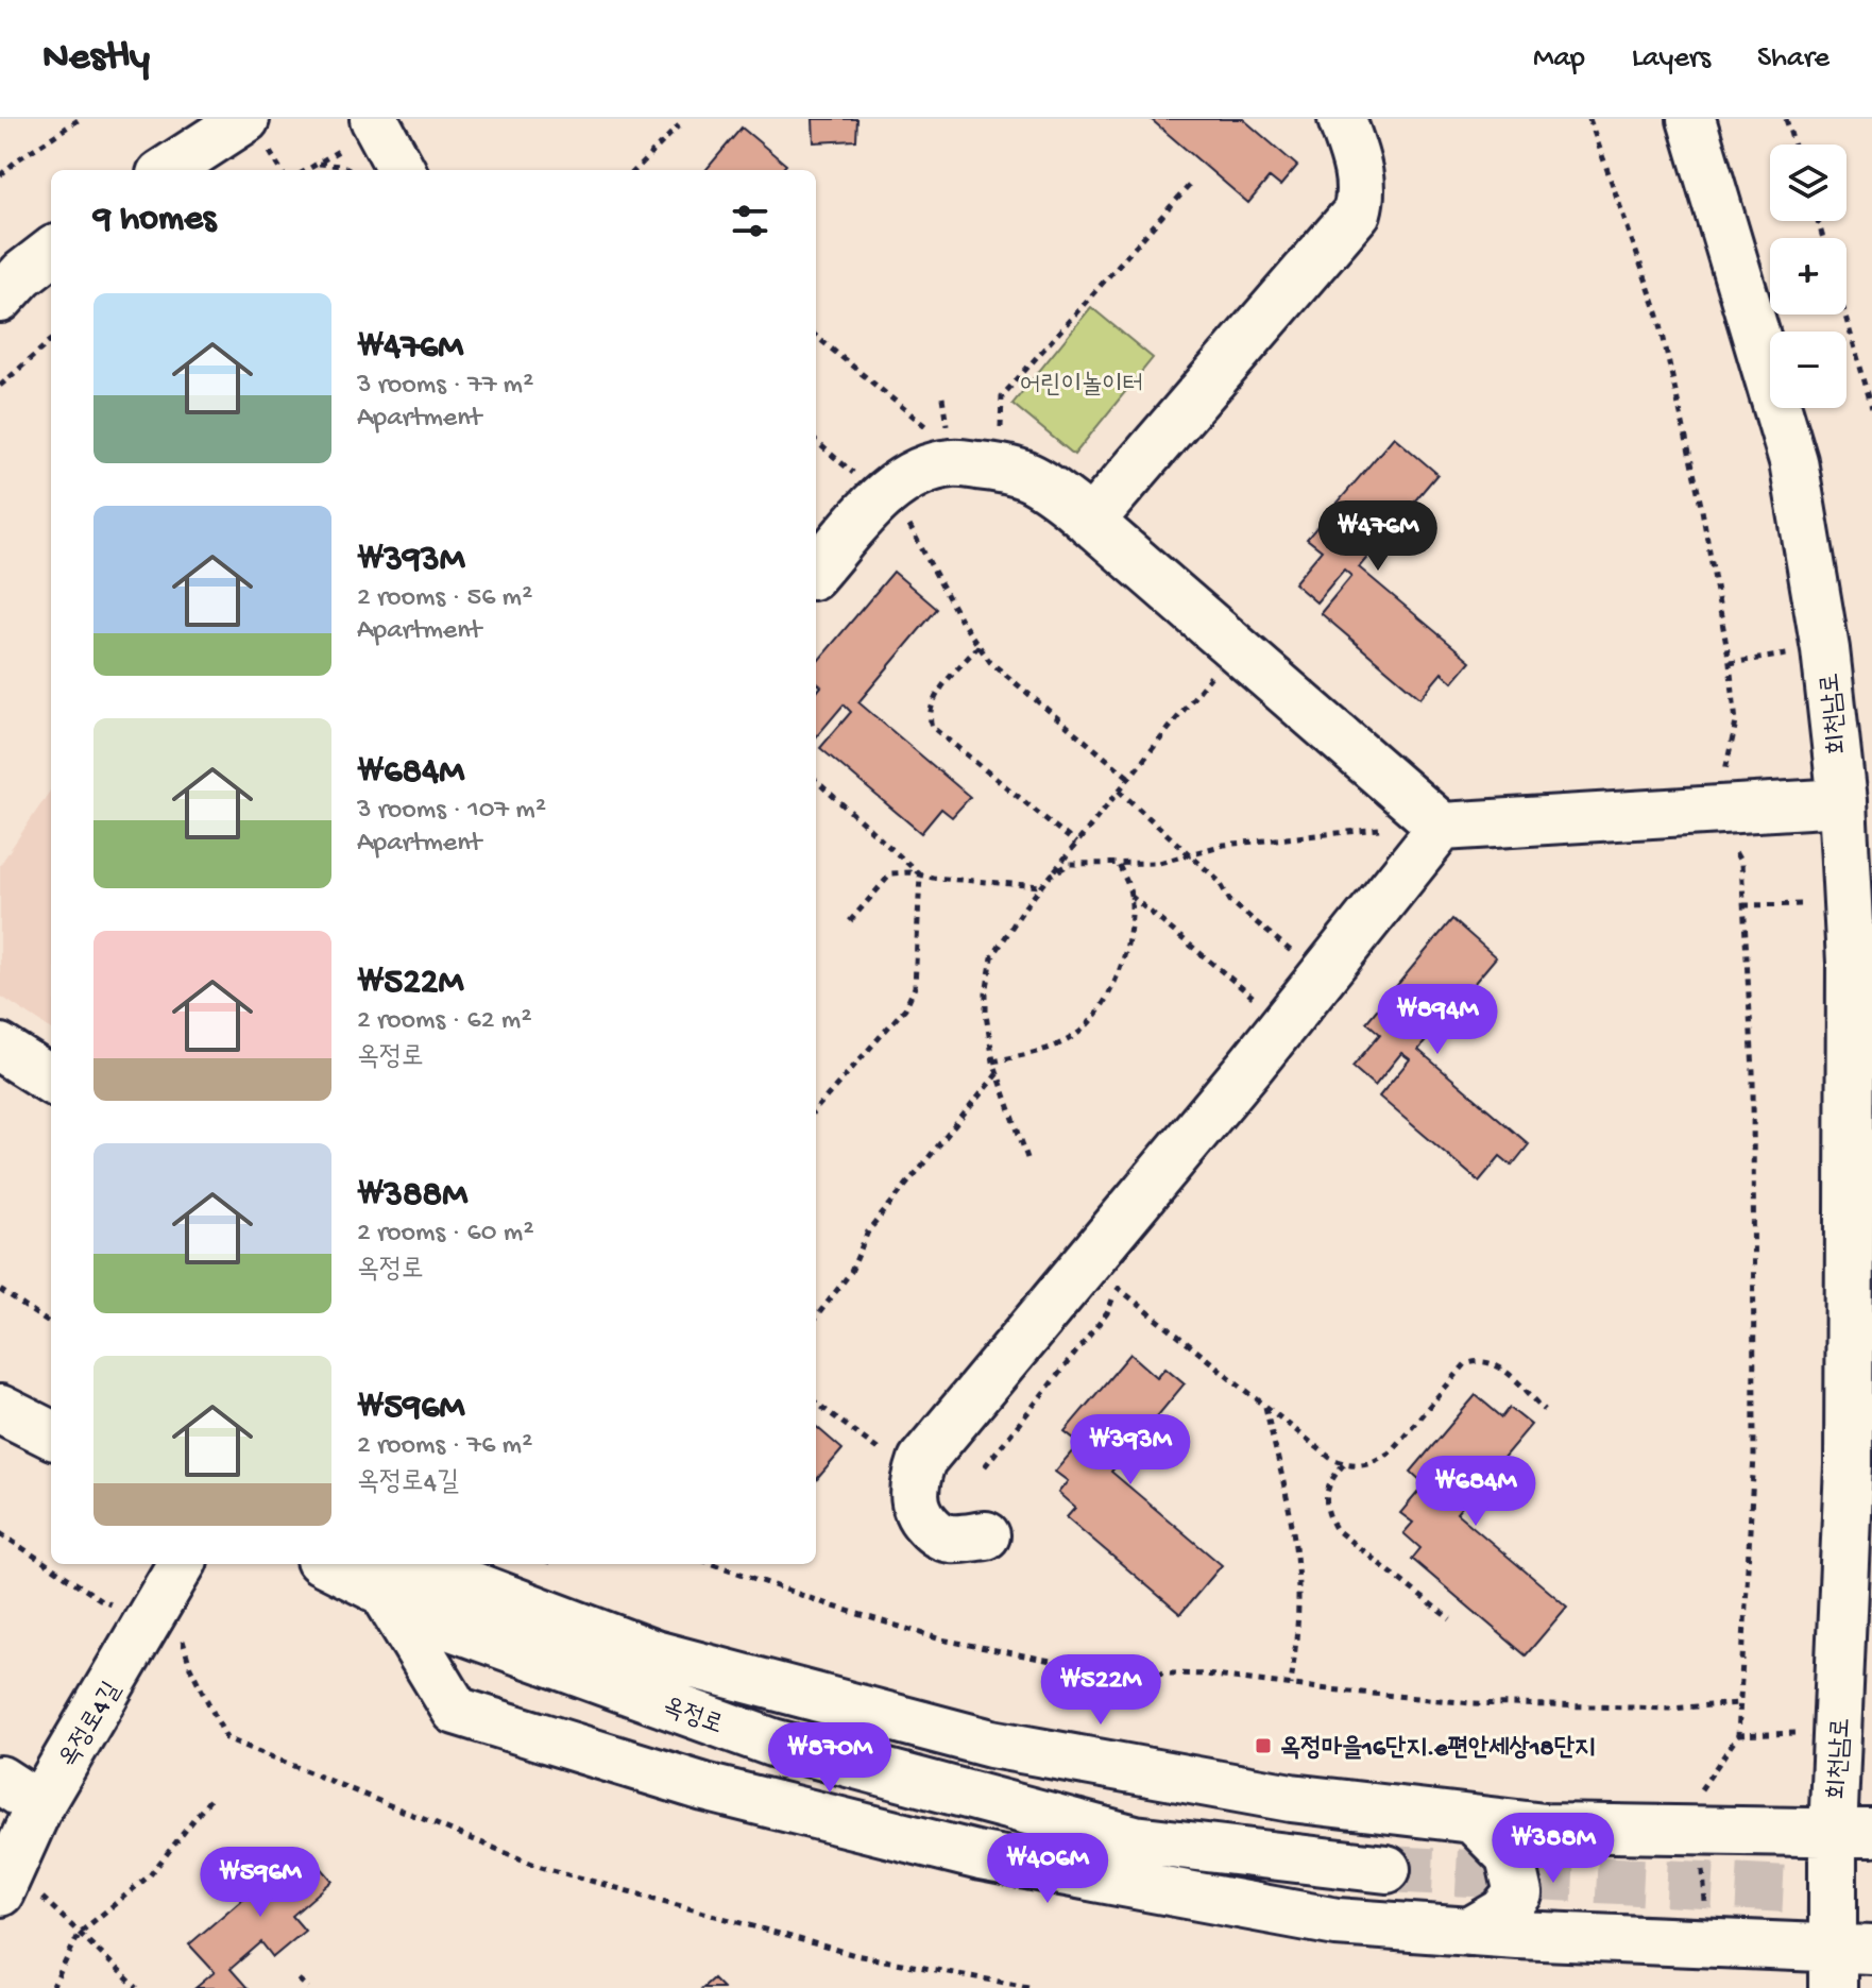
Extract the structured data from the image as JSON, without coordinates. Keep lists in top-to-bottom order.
{
  "streets": {
    "main road": ["회천남로", "옥정로", "옥정로4길"]
  },
  "parks": ["어린이놀이터"],
  "places": {
    "transit": ["옥정마을16단지.e편안세상18단지"]
  },
  "page": {
    "header": "Nestly",
    "nav": ["Map", "Layers", "Share"],
    "map_buttons": ["+", "−"],
    "heading": "9 homes",
    "list": [
      {
        "name": "₩476M",
        "note": "3 rooms · 77 m² · Apartment"
      },
      {
        "name": "₩393M",
        "note": "2 rooms · 56 m² · Apartment"
      },
      {
        "name": "₩684M",
        "note": "3 rooms · 107 m² · Apartment"
      },
      {
        "name": "₩522M",
        "note": "2 rooms · 62 m² · 옥정로"
      },
      {
        "name": "₩388M",
        "note": "2 rooms · 60 m² · 옥정로"
      },
      {
        "name": "₩596M",
        "note": "2 rooms · 76 m² · 옥정로4길"
      }
    ],
    "price": [
      "₩476M",
      "₩894M",
      "₩393M",
      "₩684M",
      "₩522M",
      "₩870M",
      "₩388M",
      "₩406M",
      "₩596M"
    ]
  }
}
